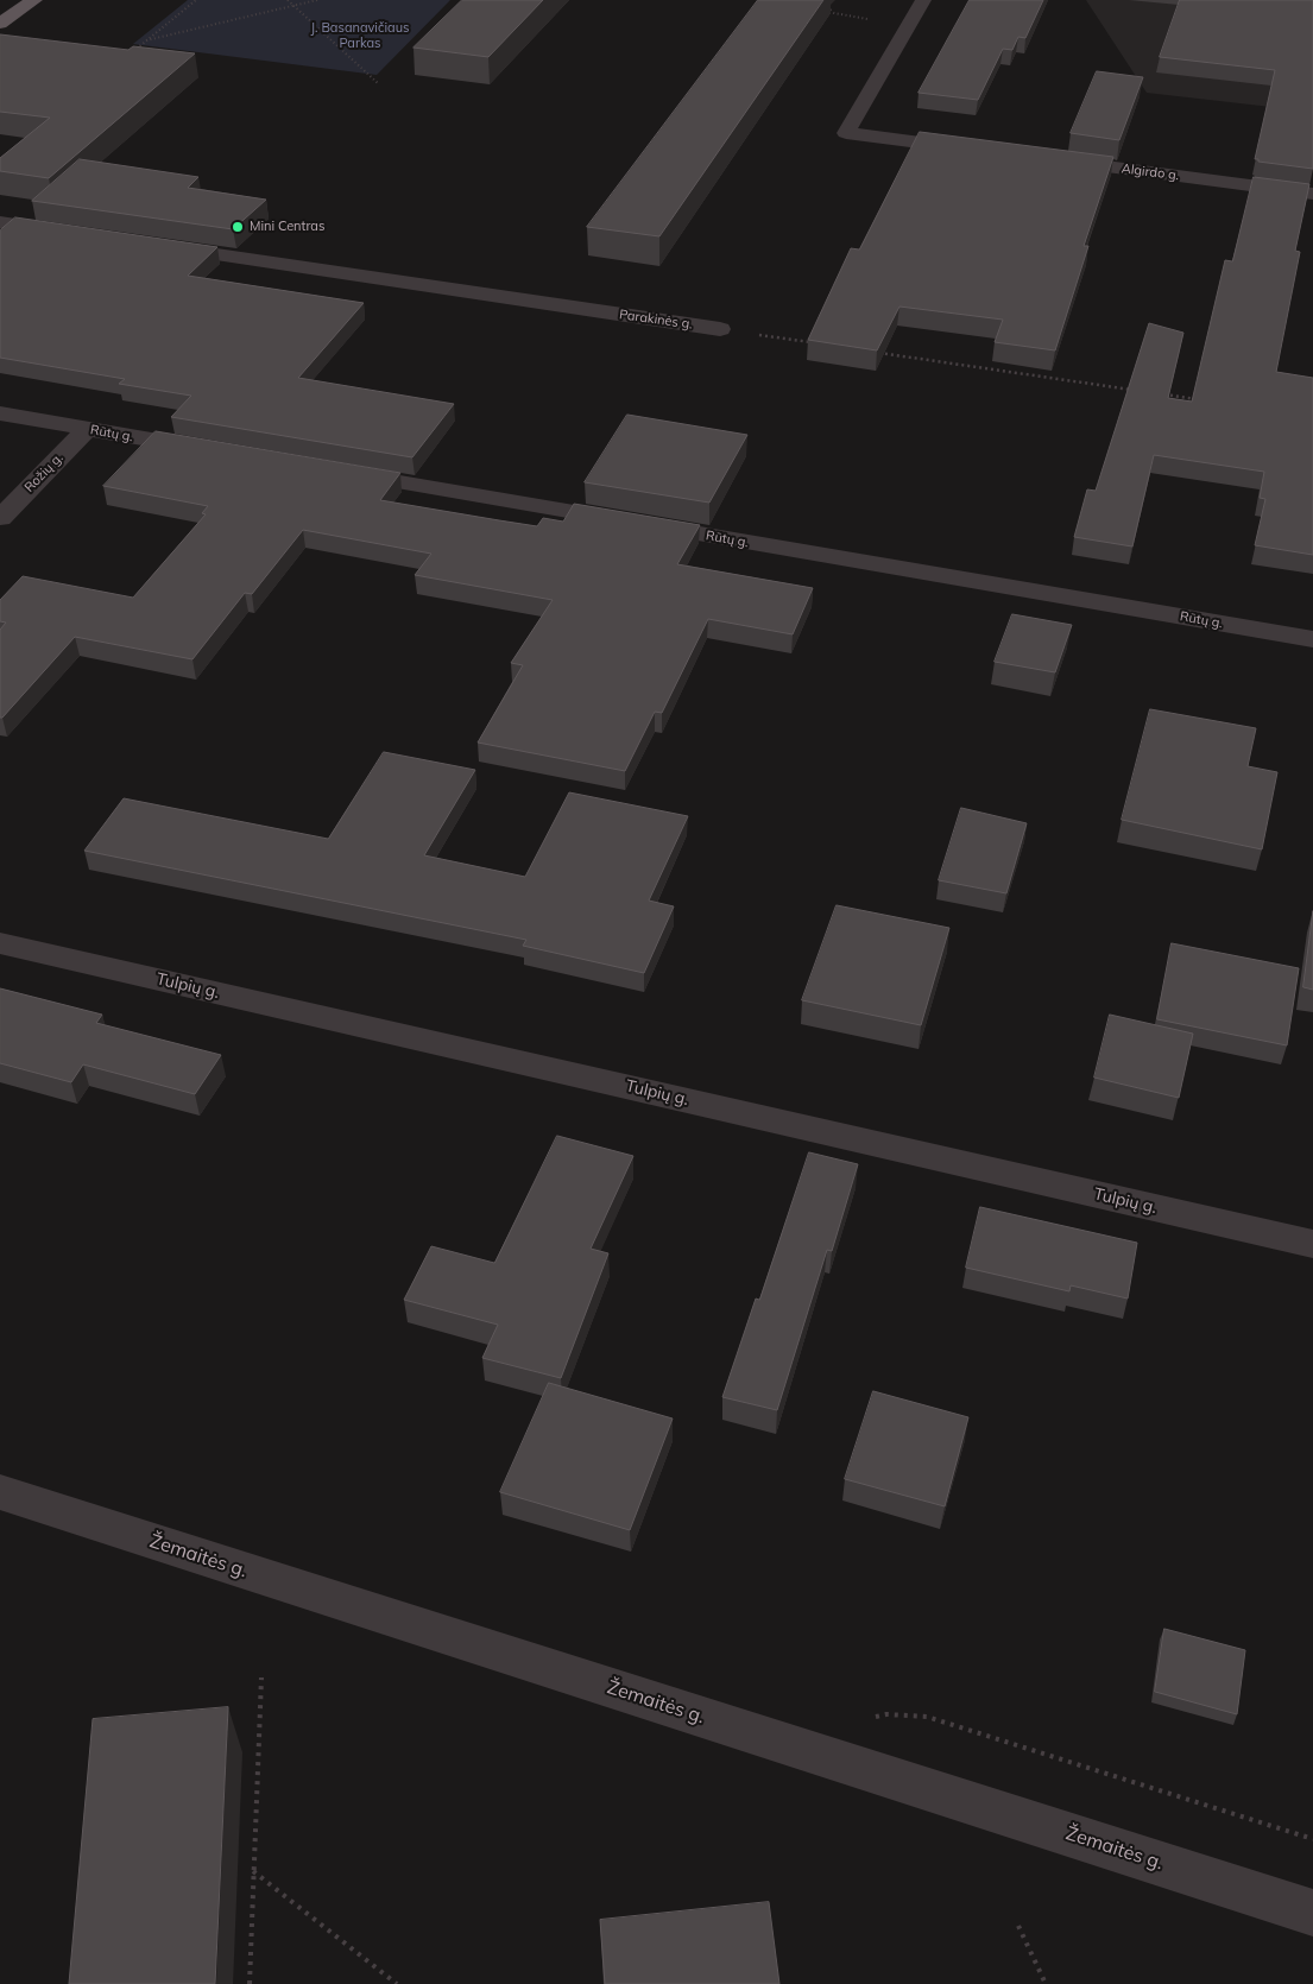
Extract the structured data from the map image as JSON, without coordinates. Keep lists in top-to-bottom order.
{
  "streets": {
    "street": [
      "Algirdo g.",
      "Parakinės g.",
      "Rūtų g.",
      "Rožių g.",
      "Tulpių g.",
      "Žemaitės g."
    ]
  },
  "crossings": [
    ["Rūtų g.", "Rožių g."]
  ],
  "parks": ["J. Basanavičiaus Parkas"],
  "places": ["Mini Centras"]
}
